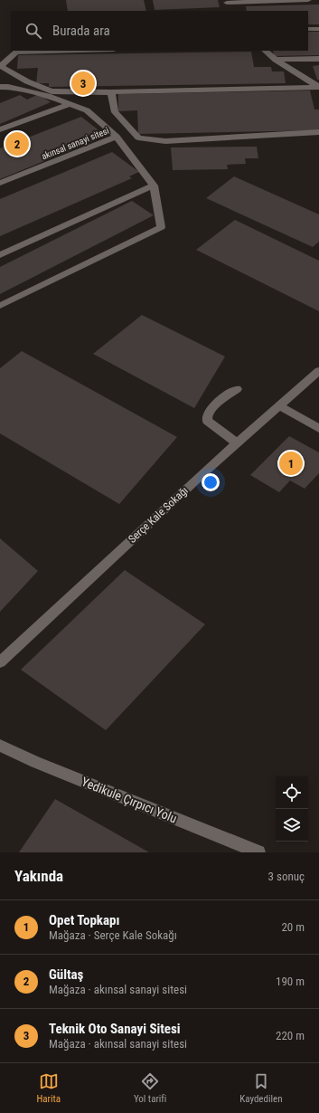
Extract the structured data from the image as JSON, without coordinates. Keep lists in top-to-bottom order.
{
  "streets": {
    "street": ["akınsal sanayi sitesi", "Serçe Kale Sokağı", "Yedikule Çırpıcı Yolu"]
  },
  "page": {
    "search": "Burada ara",
    "pins": ["3", "2", "1"],
    "heading": ["Yakında", "3 sonuç"],
    "list": [
      {
        "mark": "1",
        "name": "Opet Topkapı",
        "note": "Mağaza · Serçe Kale Sokağı",
        "value": "20 m"
      },
      {
        "mark": "2",
        "name": "Gültaş",
        "note": "Mağaza · akınsal sanayi sitesi",
        "value": "190 m"
      },
      {
        "mark": "3",
        "name": "Teknik Oto Sanayi Sitesi",
        "note": "Mağaza · akınsal sanayi sitesi",
        "value": "220 m"
      }
    ],
    "nav": ["Harita", "Yol tarifi", "Kaydedilen"]
  }
}
